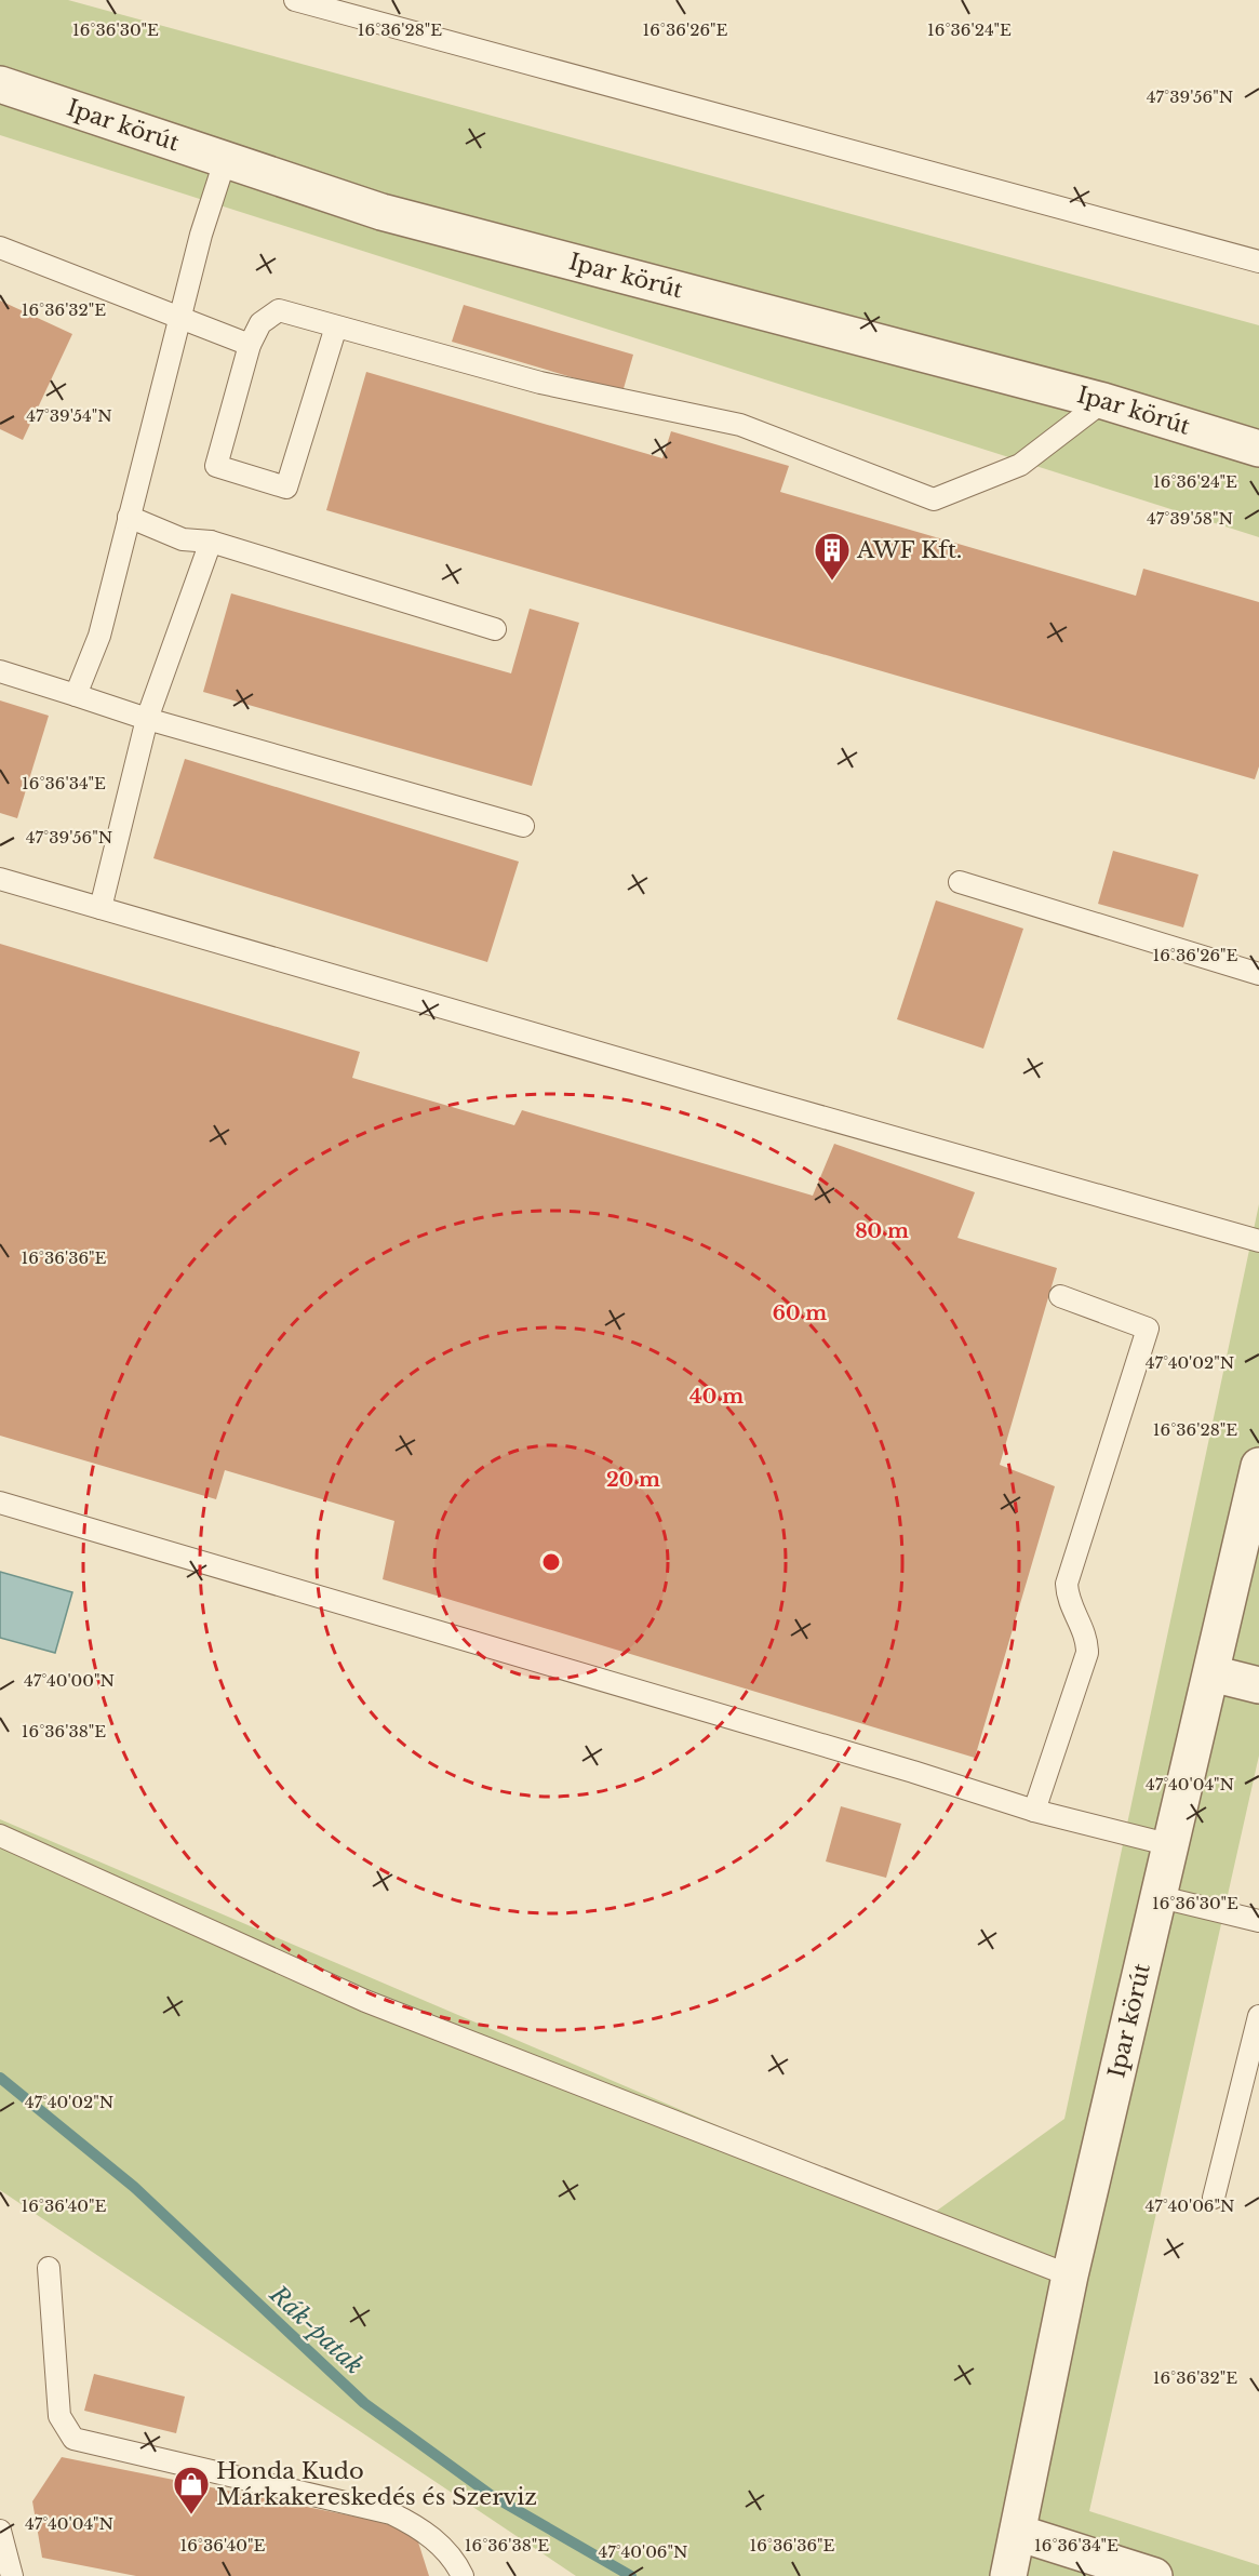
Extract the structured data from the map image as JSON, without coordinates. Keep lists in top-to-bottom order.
{
  "streets": {
    "street": ["Ipar körút"]
  },
  "water": ["Rák-patak"],
  "places": {
    "building": ["AWF Kft."],
    "shop": ["Honda Kudo Márkakereskedés és Szerviz"]
  },
  "coordinates": [
    "16°36'30\"E",
    "16°36'28\"E",
    "16°36'26\"E",
    "16°36'24\"E",
    "47°39'56\"N",
    "16°36'32\"E",
    "47°39'54\"N",
    "47°39'58\"N",
    "16°36'34\"E",
    "16°36'36\"E",
    "47°40'02\"N",
    "47°40'00\"N",
    "16°36'38\"E",
    "47°40'04\"N",
    "47°40'06\"N",
    "16°36'40\"E"
  ],
  "rings": [
    "80 m",
    "60 m",
    "40 m",
    "20 m"
  ]
}
